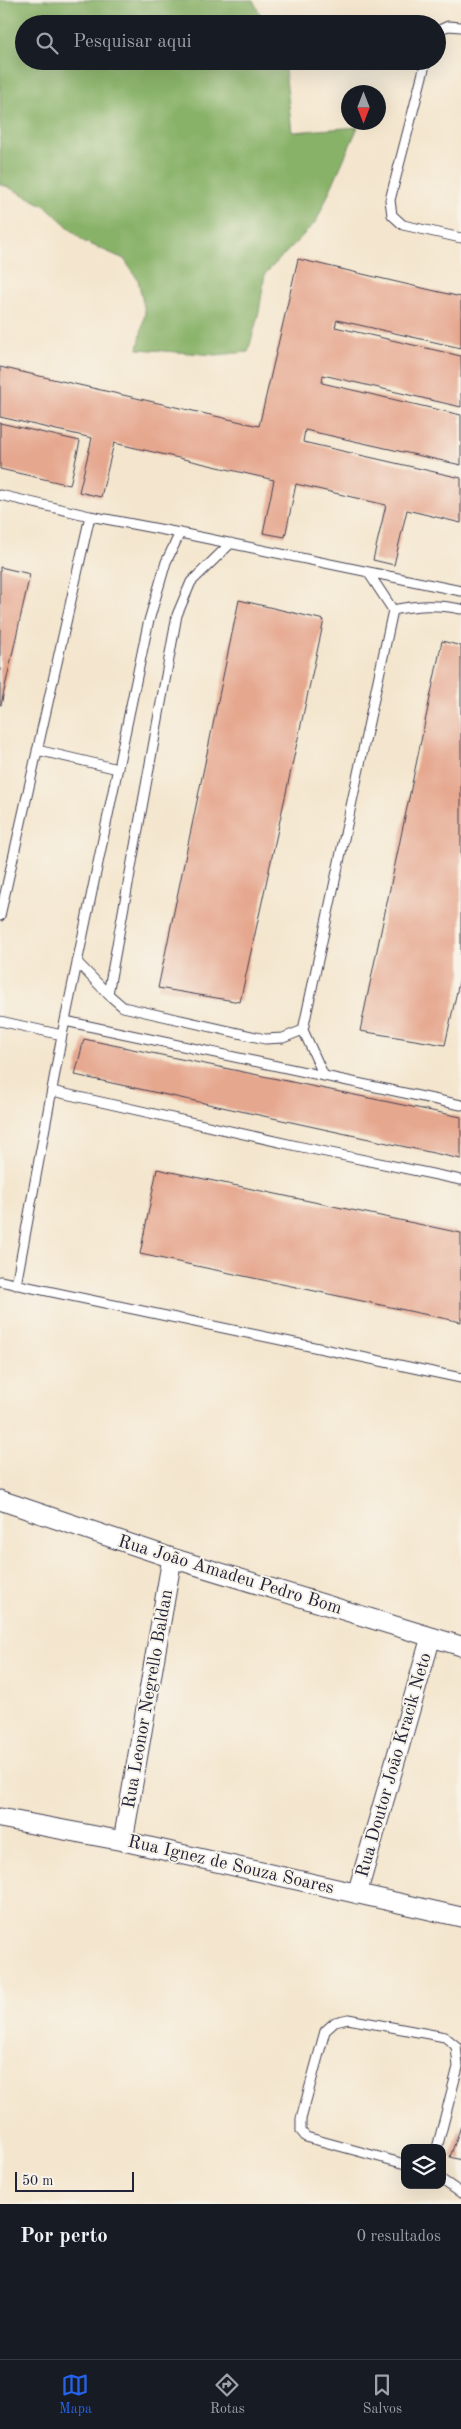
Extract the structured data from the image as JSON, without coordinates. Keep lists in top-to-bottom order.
{
  "streets": {
    "street": [
      "Rua João Amadeu Pedro Bom",
      "Rua Leonor Negrello Baldan",
      "Rua Doutor João Kracik Neto",
      "Rua Ignez de Souza Soares"
    ]
  },
  "crossings": [
    ["Rua João Amadeu Pedro Bom", "Rua Leonor Negrello Baldan"],
    ["Rua João Amadeu Pedro Bom", "Rua Doutor João Kracik Neto"],
    ["Rua Leonor Negrello Baldan", "Rua Ignez de Souza Soares"],
    ["Rua Doutor João Kracik Neto", "Rua Ignez de Souza Soares"]
  ],
  "scale_bar": "50 m",
  "north": "bottom",
  "page": {
    "search": "Pesquisar aqui",
    "scale": "50 m",
    "heading": ["Por perto", "0 resultados"],
    "nav": ["Mapa", "Rotas", "Salvos"]
  }
}
